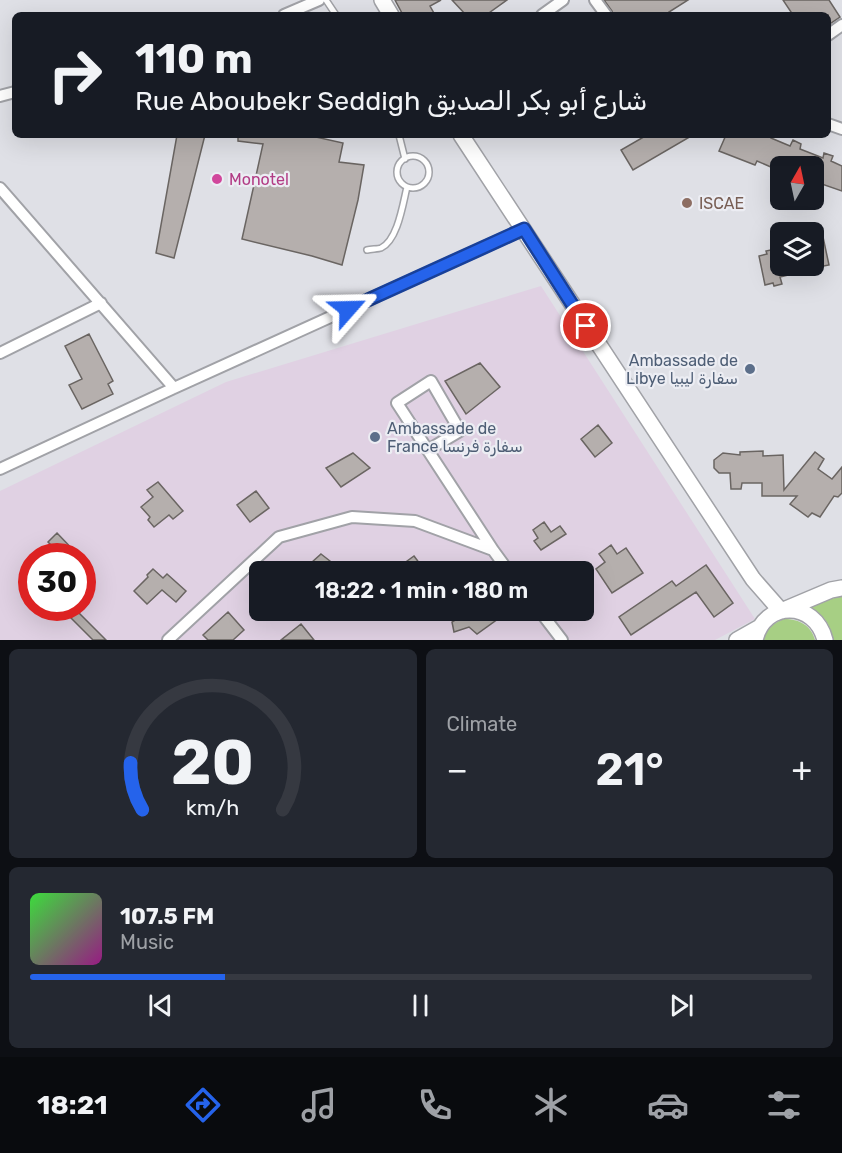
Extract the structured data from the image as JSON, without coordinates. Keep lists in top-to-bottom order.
{
  "places": [
    "Monotel",
    "ISCAE",
    "Ambassade de Libye سفارة ليبيا",
    "Ambassade de France سفارة فرنسا"
  ],
  "north": "top",
  "page": {
    "turn": ["110 m", "Rue Aboubekr Seddigh شارع أبو بكر الصديق"],
    "limit": "30",
    "trip": "18:22 · 1 min · 180 m",
    "tile": "Climate",
    "heat": ["−", "21°", "+"],
    "song": ["107.5 FM", "Music"],
    "tabs": "18:21",
    "gauge": ["20", "km/h"]
  }
}
